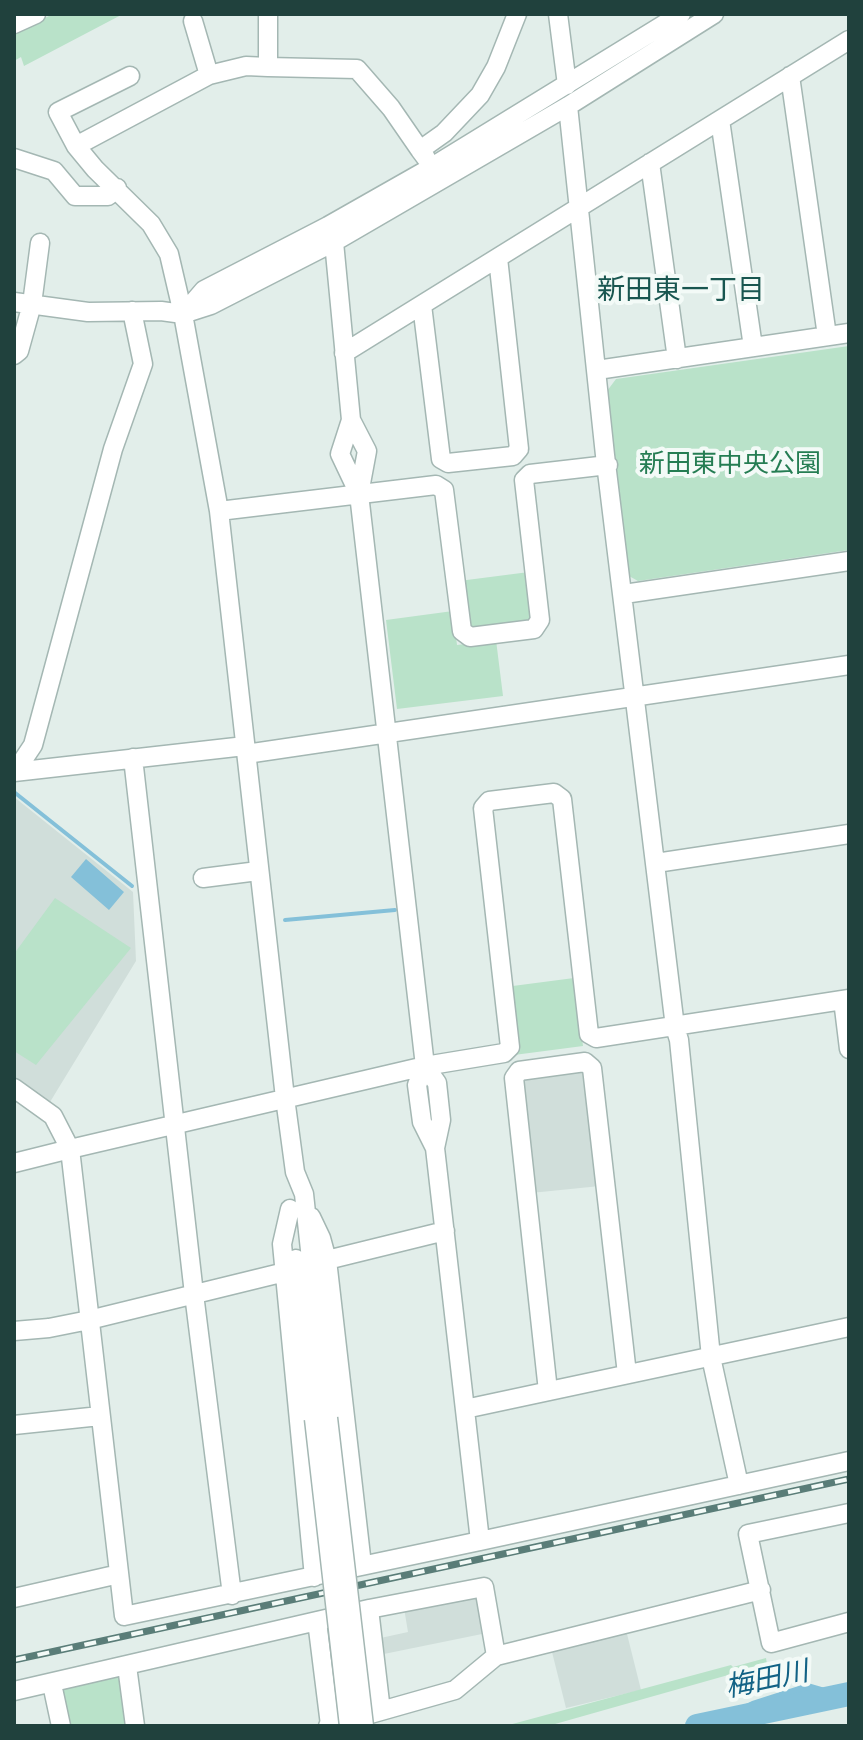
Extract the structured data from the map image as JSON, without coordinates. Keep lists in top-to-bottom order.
{
  "districts": ["新田東一丁目"],
  "water": ["梅田川"],
  "parks": ["新田東中央公園"]
}
